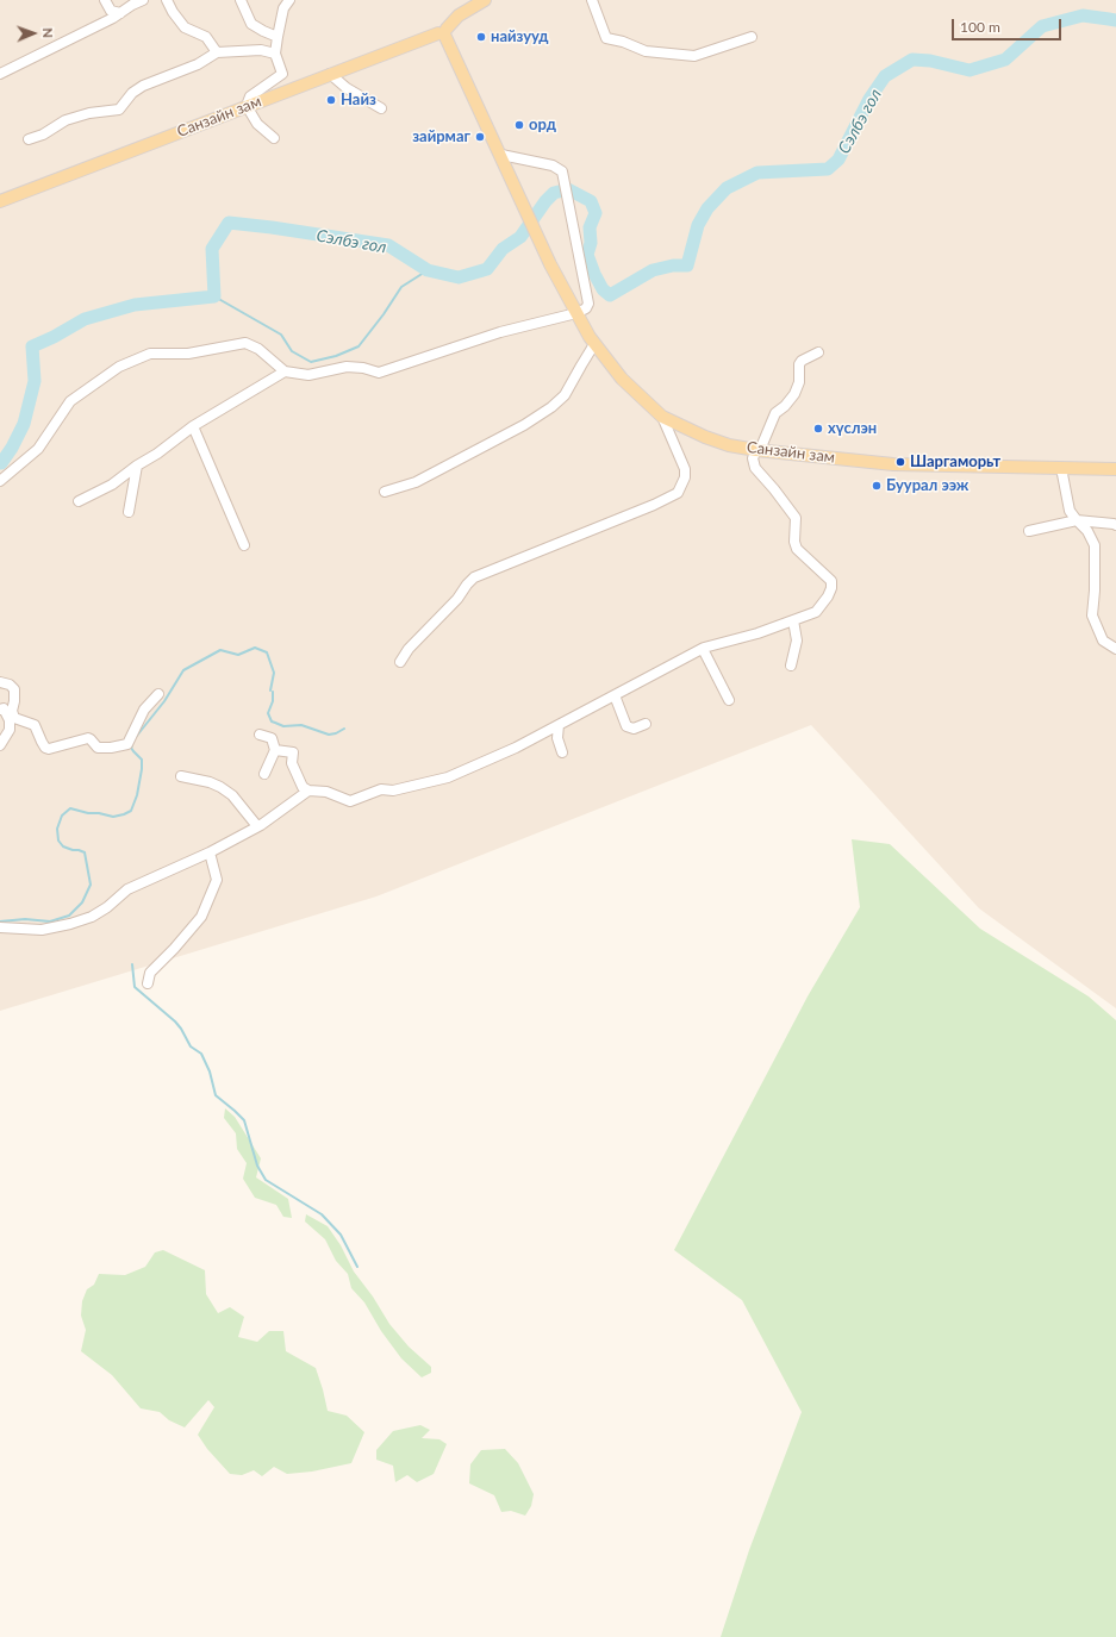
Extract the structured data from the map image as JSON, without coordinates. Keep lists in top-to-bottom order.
{
  "streets": {
    "main road": ["Санзайн зам"]
  },
  "water": ["Сэлбэ гол"],
  "places": [
    "найзууд",
    "Найз",
    "орд",
    "зайрмаг",
    "хүслэн",
    "Шаргаморьт",
    "Буурал ээж"
  ],
  "scale_bar": "100 m",
  "north": "right"
}
